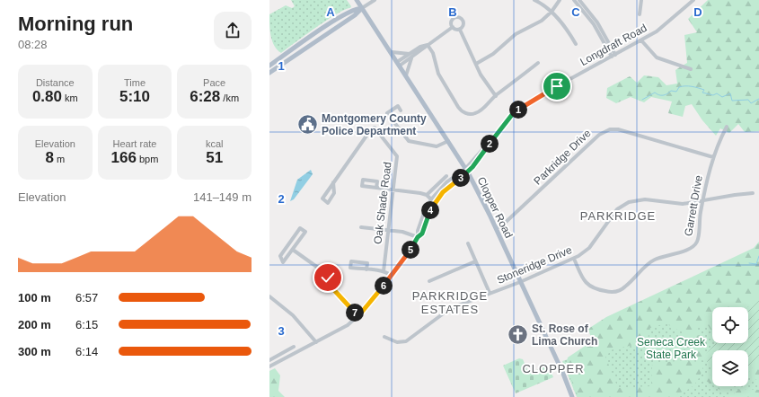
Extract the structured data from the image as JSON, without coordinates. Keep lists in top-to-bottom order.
{
  "streets": {
    "main road": ["Clopper Road"],
    "street": [
      "Longdraft Road",
      "Parkridge Drive",
      "Oak Shade Road",
      "Garrett Drive",
      "Stoneridge Drive"
    ]
  },
  "crossings": [
    ["Longdraft Road", "Clopper Road"],
    ["Parkridge Drive", "Garrett Drive"],
    ["Parkridge Drive", "Clopper Road"],
    ["Garrett Drive", "Stoneridge Drive"],
    ["Clopper Road", "Stoneridge Drive"]
  ],
  "districts": ["PARKRIDGE", "PARKRIDGE ESTATES", "CLOPPER"],
  "parks": ["Seneca Creek State Park"],
  "places": {
    "public building": ["Montgomery County Police Department"],
    "church": ["St. Rose of Lima Church"]
  },
  "page": {
    "heading": ["Morning run", "08:28"],
    "stats": [
      ["Distance", "0.80 km"],
      ["Time", "5:10"],
      ["Pace", "6:28 /km"],
      ["Elevation", "8 m"],
      ["Heart rate", "166 bpm"],
      ["kcal", "51"]
    ],
    "pins": [
      "1",
      "2",
      "3",
      "4",
      "5",
      "6",
      "7"
    ],
    "chart": ["Elevation", "141–149 m"],
    "list": [
      {
        "name": "100 m",
        "note": "6:57"
      },
      {
        "name": "200 m",
        "note": "6:15"
      },
      {
        "name": "300 m",
        "note": "6:14"
      }
    ]
  },
  "grid": {
    "columns": [
      "A",
      "B",
      "C",
      "D"
    ],
    "rows": ["1", "2", "3"]
  }
}
